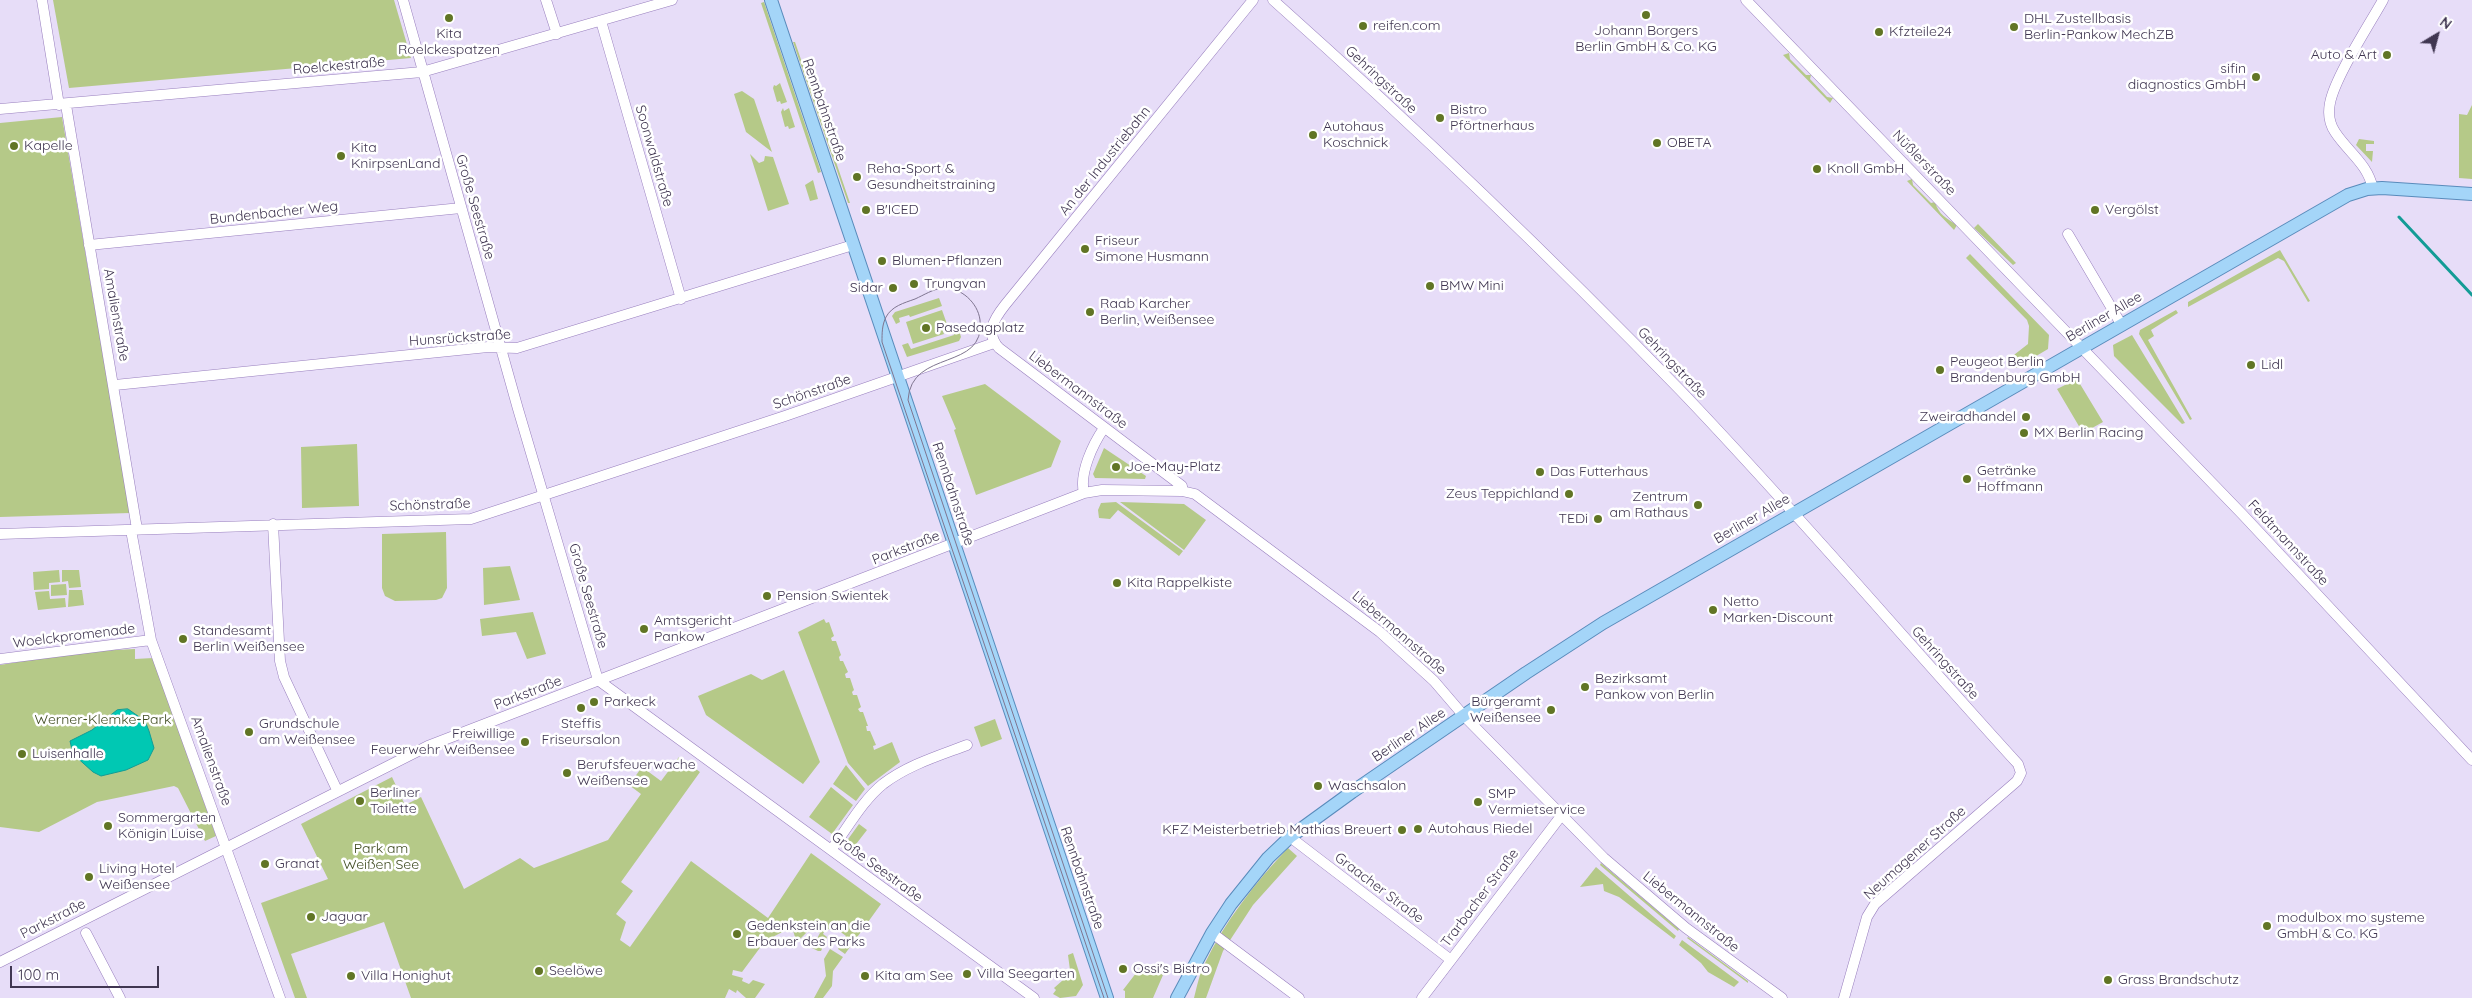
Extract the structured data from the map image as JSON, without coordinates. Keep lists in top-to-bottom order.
{
  "streets": {
    "main road": ["Rennbahnstraße", "Berliner Allee"],
    "street": [
      "Roelckestraße",
      "Gehringstraße",
      "Soonwaldstraße",
      "An der Industriebahn",
      "Nüßlerstraße",
      "Große Seestraße",
      "Bundenbacher Weg",
      "Amalienstraße",
      "Hunsrückstraße",
      "Liebermannstraße",
      "Schönstraße",
      "Feldtmannstraße",
      "Parkstraße",
      "Woelckpromenade",
      "Neumagener Straße",
      "Graacher Straße",
      "Trarbacher Straße"
    ]
  },
  "crossings": [
    ["Roelckestraße", "Soonwaldstraße"],
    ["Roelckestraße", "Große Seestraße"],
    ["Roelckestraße", "Amalienstraße"],
    ["Gehringstraße", "Berliner Allee"],
    ["Gehringstraße", "Neumagener Straße"],
    ["Rennbahnstraße", "Hunsrückstraße"],
    ["Rennbahnstraße", "Schönstraße"],
    ["Rennbahnstraße", "Parkstraße"],
    ["Soonwaldstraße", "Hunsrückstraße"],
    ["An der Industriebahn", "Liebermannstraße"],
    ["Nüßlerstraße", "Berliner Allee"],
    ["Nüßlerstraße", "Feldtmannstraße"],
    ["Große Seestraße", "Bundenbacher Weg"],
    ["Große Seestraße", "Hunsrückstraße"],
    ["Große Seestraße", "Schönstraße"],
    ["Große Seestraße", "Parkstraße"],
    ["Bundenbacher Weg", "Amalienstraße"],
    ["Amalienstraße", "Hunsrückstraße"],
    ["Amalienstraße", "Schönstraße"],
    ["Amalienstraße", "Parkstraße"],
    ["Amalienstraße", "Woelckpromenade"],
    ["Berliner Allee", "Liebermannstraße"],
    ["Berliner Allee", "Feldtmannstraße"],
    ["Berliner Allee", "Graacher Straße"],
    ["Liebermannstraße", "Parkstraße"],
    ["Liebermannstraße", "Trarbacher Straße"],
    ["Graacher Straße", "Trarbacher Straße"]
  ],
  "parks": ["Werner-Klemke-Park", "Park am Weißen See"],
  "places": [
    "Johann Borgers Berlin GmbH & Co. KG",
    "Kita Roelckespatzen",
    "reifen.com",
    "DHL Zustellbasis Berlin-Pankow MechZB",
    "Kfzteile24",
    "Auto & Art",
    "sifin diagnostics GmbH",
    "Bistro Pförtnerhaus",
    "Autohaus Koschnick",
    "OBETA",
    "Kapelle",
    "Kita KnirpsenLand",
    "Knoll GmbH",
    "Reha-Sport & Gesundheitstraining",
    "B'ICED",
    "Vergölst",
    "Friseur Simone Husmann",
    "Blumen-Pflanzen",
    "Trungvan",
    "BMW Mini",
    "Sidar",
    "Raab Karcher Berlin, Weißensee",
    "Pasedagplatz",
    "Lidl",
    "Peugeot Berlin Brandenburg GmbH",
    "Zweiradhandel",
    "MX Berlin Racing",
    "Joe-May-Platz",
    "Das Futterhaus",
    "Getränke Hoffmann",
    "Zeus Teppichland",
    "Zentrum am Rathaus",
    "TEDi",
    "Kita Rappelkiste",
    "Pension Swientek",
    "Netto Marken-Discount",
    "Amtsgericht Pankow",
    "Standesamt Berlin Weißensee",
    "Bezirksamt Pankow von Berlin",
    "Parkeck",
    "Steffis Friseursalon",
    "Bürgeramt Weißensee",
    "Grundschule am Weißensee",
    "Freiwillige Feuerwehr Weißensee",
    "Luisenhalle",
    "Berufsfeuerwache Weißensee",
    "Waschsalon",
    "Berliner Toilette",
    "SMP Vermietservice",
    "Sommergarten Königin Luise",
    "Autohaus Riedel",
    "KFZ Meisterbetrieb Mathias Breuert",
    "Granat",
    "Living Hotel Weißensee",
    "Jaguar",
    "modulbox mo systeme GmbH & Co. KG",
    "Gedenkstein an die Erbauer des Parks",
    "Ossi's Bistro",
    "Seelöwe",
    "Villa Seegarten",
    "Villa Honighut",
    "Kita am See",
    "Grass Brandschutz"
  ],
  "scale_bar": "100 m",
  "north": "top right"
}
